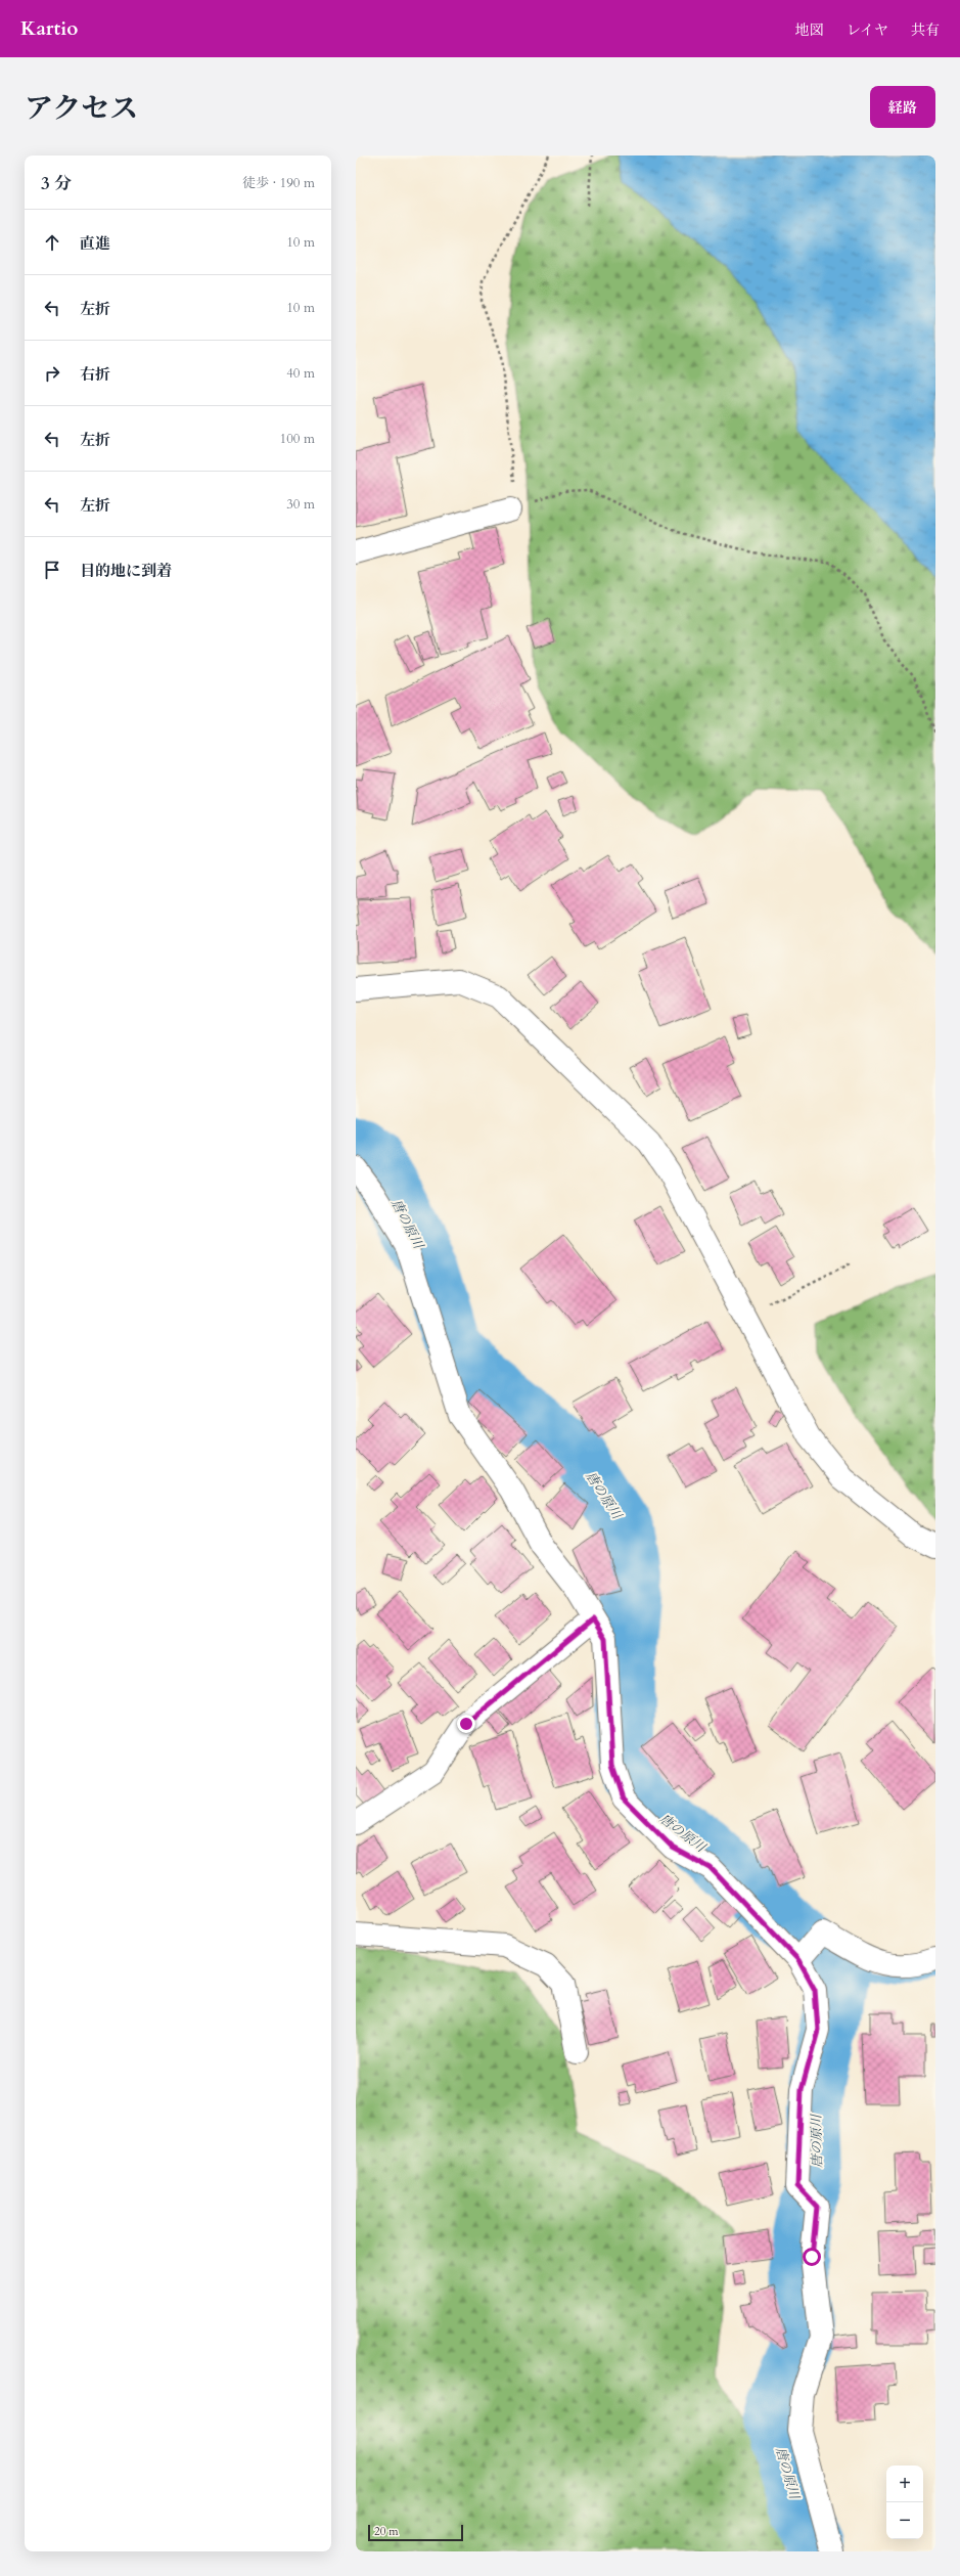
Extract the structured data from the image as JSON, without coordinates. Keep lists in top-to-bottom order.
{
  "water": ["唐の原川"],
  "scale_bar": "20 m",
  "page": {
    "header": "Kartio",
    "nav": ["地図", "レイヤ", "共有"],
    "title": "アクセス",
    "buttons": "経路",
    "heading": ["3 分", "徒歩 · 190 m"],
    "list": [
      ["直進", "10 m"],
      ["左折", "10 m"],
      ["右折", "40 m"],
      ["左折", "100 m"],
      ["左折", "30 m"],
      "目的地に到着"
    ],
    "map_buttons": ["+", "−"],
    "scale": "20 m"
  }
}
